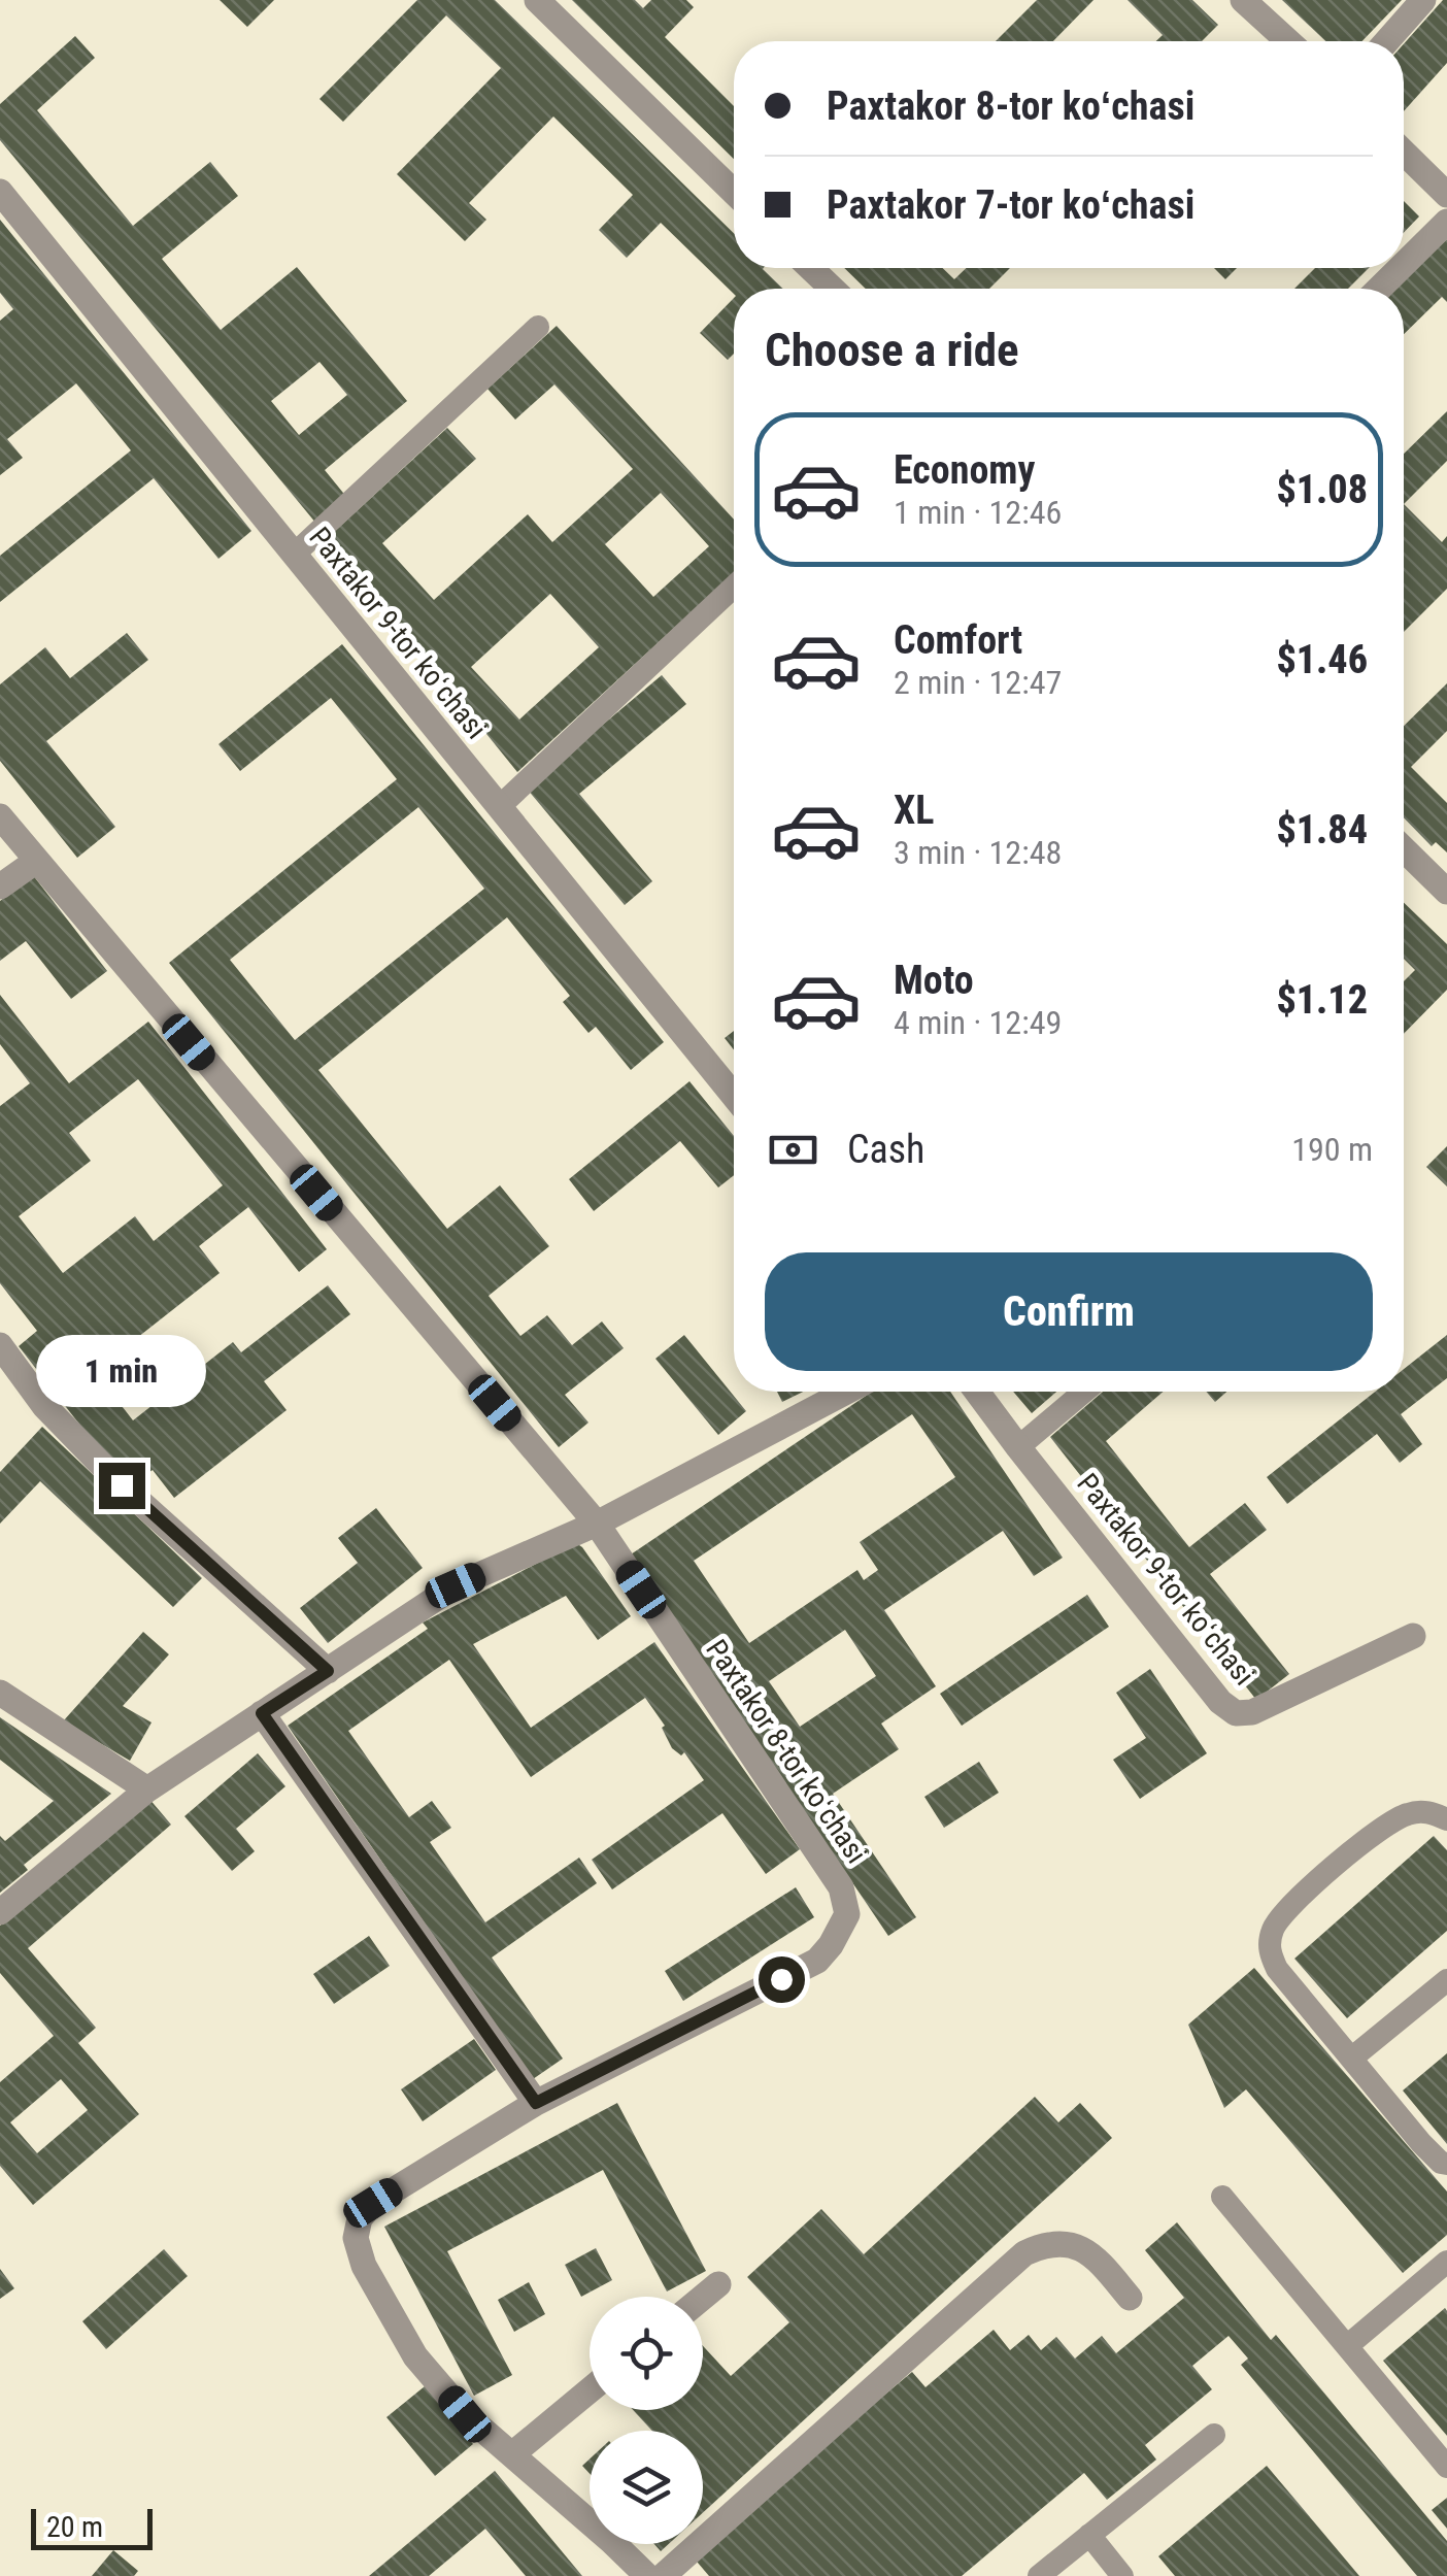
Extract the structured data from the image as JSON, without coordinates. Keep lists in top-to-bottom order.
{
  "streets": {
    "street": ["Paxtakor 9-tor koʻchasi", "Paxtakor 8-tor koʻchasi"]
  },
  "scale_bar": "20 m",
  "page": {
    "banner": ["Paxtakor 8-tor koʻchasi", "Paxtakor 7-tor koʻchasi"],
    "heading": "Choose a ride",
    "list": [
      {
        "name": "Economy",
        "note": "1 min · 12:46",
        "value": "$1.08"
      },
      {
        "name": "Comfort",
        "note": "2 min · 12:47",
        "value": "$1.46"
      },
      {
        "name": "XL",
        "note": "3 min · 12:48",
        "value": "$1.84"
      },
      {
        "name": "Moto",
        "note": "4 min · 12:49",
        "value": "$1.12"
      }
    ],
    "pay": ["Cash", "190 m"],
    "buttons": "Confirm",
    "bubble": "1 min",
    "scale": "20 m"
  }
}
